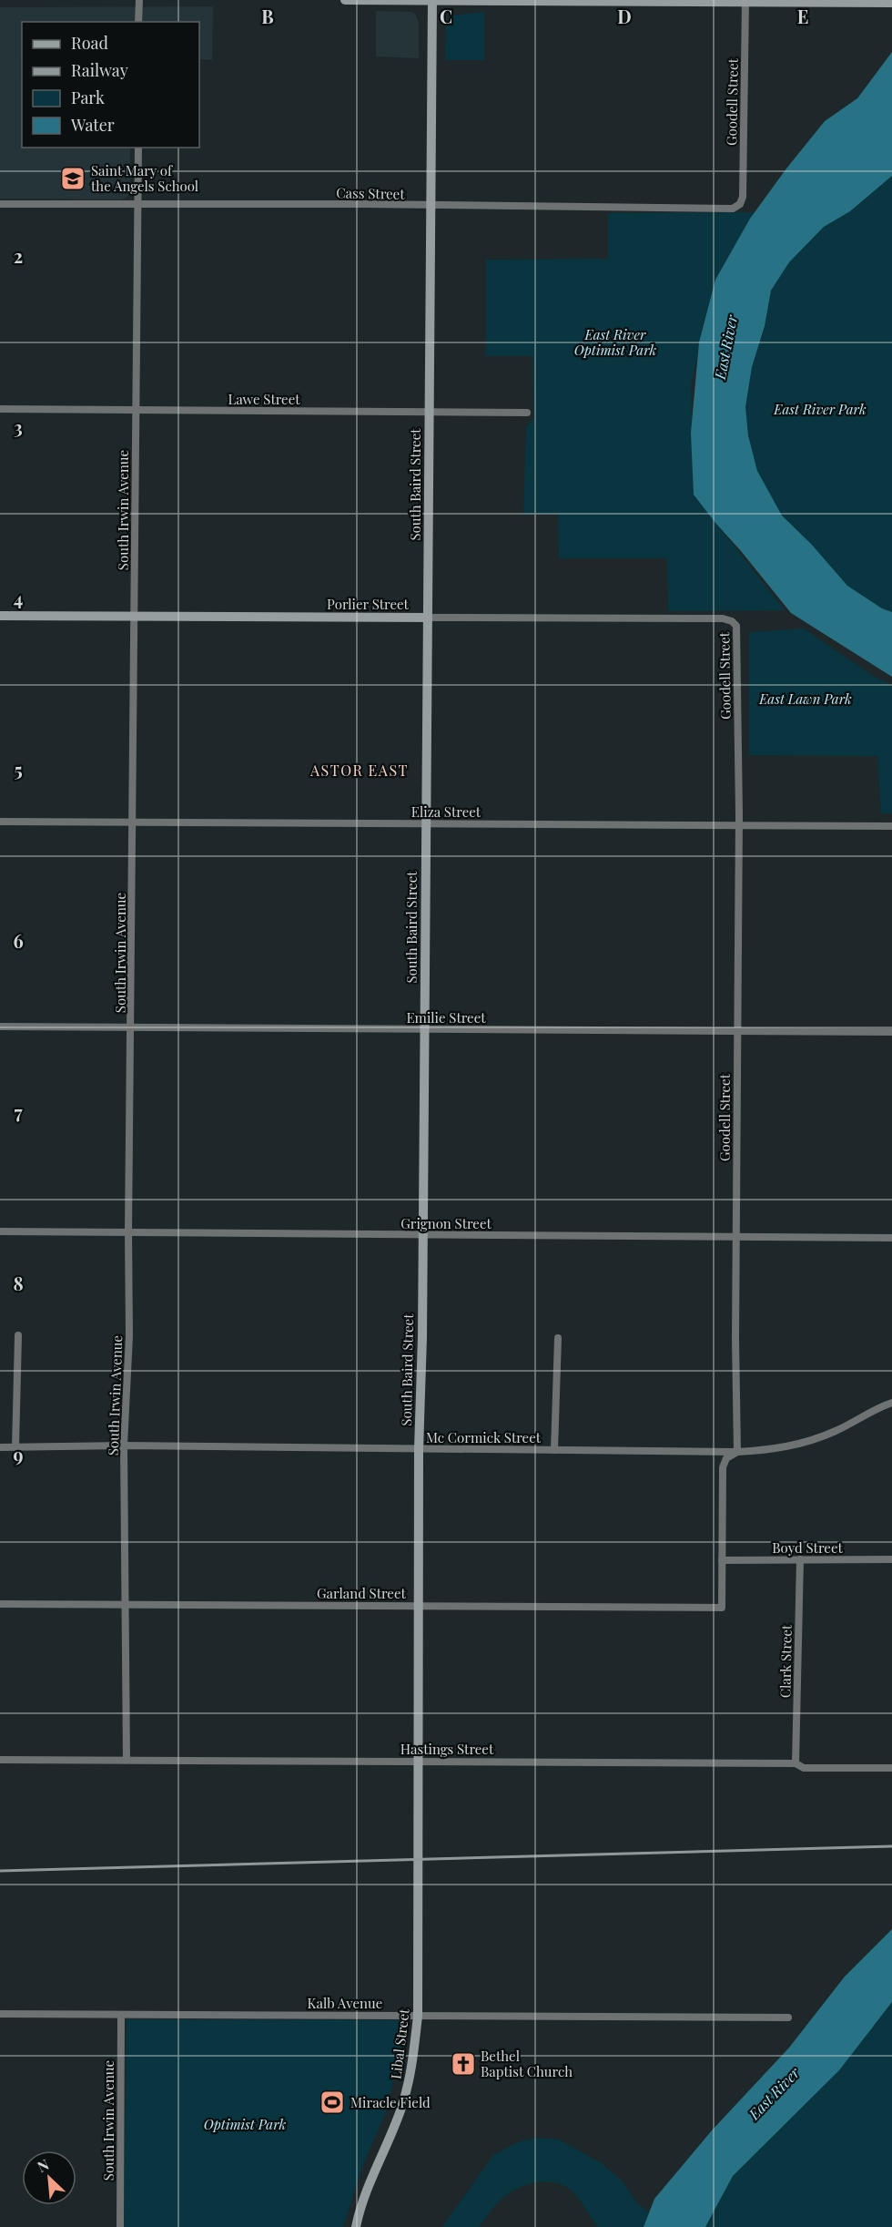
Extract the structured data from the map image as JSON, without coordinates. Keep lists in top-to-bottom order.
{
  "streets": {
    "street": [
      "Goodell Street",
      "Cass Street",
      "Lawe Street",
      "South Baird Street",
      "South Irwin Avenue",
      "Porlier Street",
      "Eliza Street",
      "Emilie Street",
      "Grignon Street",
      "Mc Cormick Street",
      "Boyd Street",
      "Garland Street",
      "Clark Street",
      "Hastings Street",
      "Kalb Avenue",
      "Libal Street"
    ]
  },
  "crossings": [
    ["Goodell Street", "Cass Street"],
    ["Goodell Street", "Porlier Street"],
    ["Goodell Street", "Eliza Street"],
    ["Goodell Street", "Emilie Street"],
    ["Goodell Street", "Grignon Street"],
    ["Goodell Street", "Mc Cormick Street"],
    ["Cass Street", "South Baird Street"],
    ["Cass Street", "South Irwin Avenue"],
    ["Lawe Street", "South Baird Street"],
    ["Lawe Street", "South Irwin Avenue"],
    ["South Baird Street", "Porlier Street"],
    ["South Baird Street", "Eliza Street"],
    ["South Baird Street", "Emilie Street"],
    ["South Baird Street", "Grignon Street"],
    ["South Baird Street", "Mc Cormick Street"],
    ["South Baird Street", "Garland Street"],
    ["South Baird Street", "Hastings Street"],
    ["South Baird Street", "Libal Street"],
    ["South Irwin Avenue", "Porlier Street"],
    ["South Irwin Avenue", "Eliza Street"],
    ["South Irwin Avenue", "Emilie Street"],
    ["South Irwin Avenue", "Grignon Street"],
    ["South Irwin Avenue", "Mc Cormick Street"],
    ["South Irwin Avenue", "Garland Street"],
    ["South Irwin Avenue", "Hastings Street"],
    ["South Irwin Avenue", "Kalb Avenue"],
    ["Boyd Street", "Garland Street"],
    ["Boyd Street", "Clark Street"],
    ["Clark Street", "Hastings Street"],
    ["Kalb Avenue", "Libal Street"]
  ],
  "districts": ["ASTOR EAST"],
  "water": ["East River"],
  "parks": [
    "East River Optimist Park",
    "East River Park",
    "East Lawn Park",
    "Optimist Park"
  ],
  "places": {
    "school or university": ["Saint Mary of the Angels School"],
    "church": ["Bethel Baptist Church"],
    "sports": ["Miracle Field"]
  },
  "legend": [
    "Road",
    "Railway",
    "Park",
    "Water"
  ],
  "north": "top left",
  "grid": {
    "columns": [
      "B",
      "C",
      "D",
      "E"
    ],
    "rows": [
      "2",
      "3",
      "4",
      "5",
      "6",
      "7",
      "8",
      "9"
    ]
  }
}
